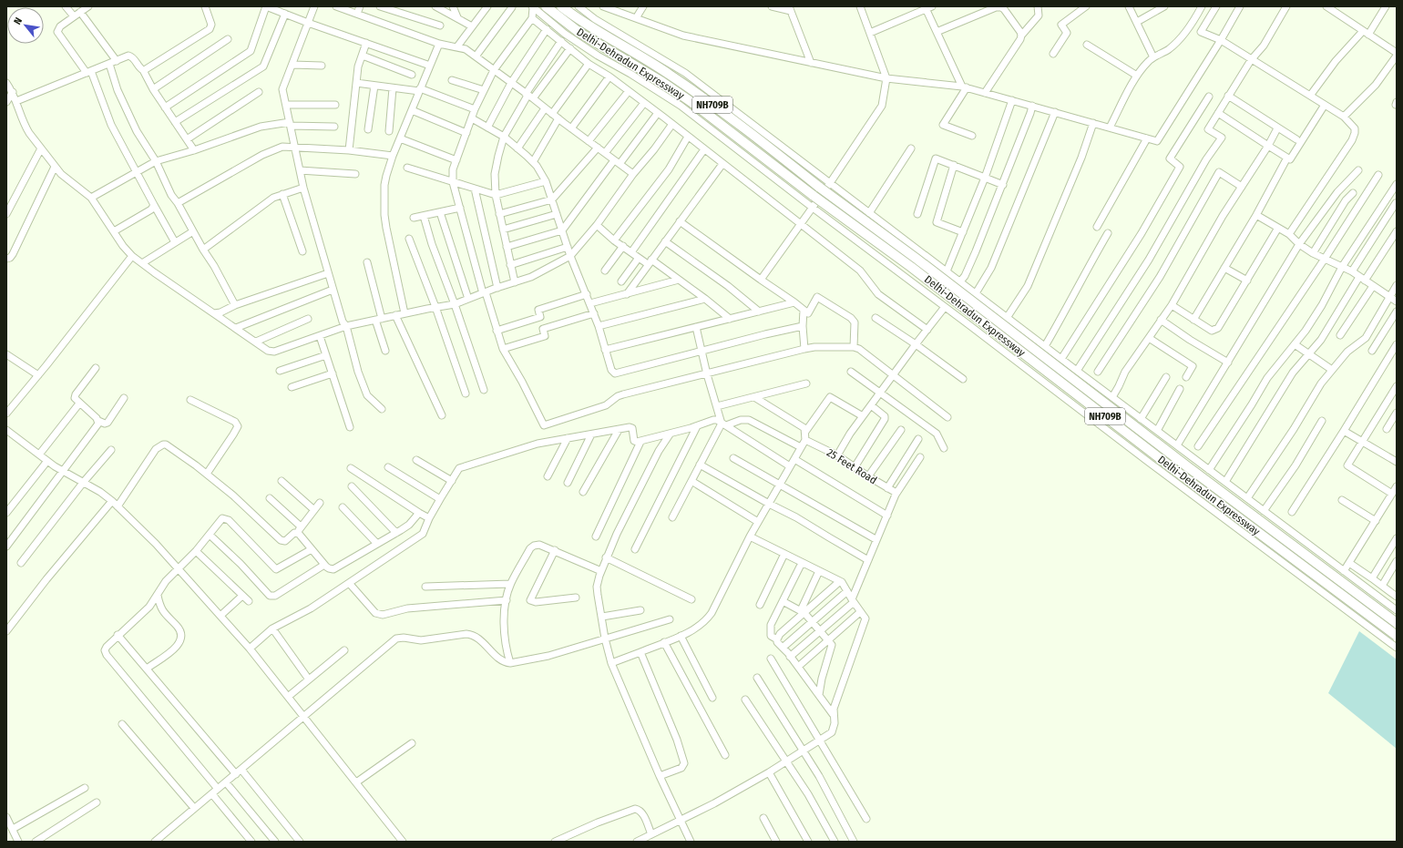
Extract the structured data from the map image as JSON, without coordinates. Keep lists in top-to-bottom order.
{
  "streets": {
    "highway": ["Delhi-Dehradun Expressway", "NH709B"],
    "street": ["25 Feet Road"]
  },
  "north": "top left"
}
